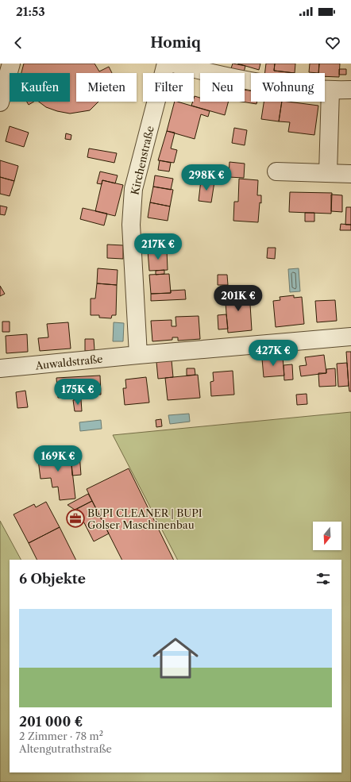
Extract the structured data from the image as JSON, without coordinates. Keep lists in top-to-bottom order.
{
  "streets": {
    "street": ["Kirchenstraße", "Auwaldstraße"]
  },
  "crossings": [
    ["Kirchenstraße", "Auwaldstraße"]
  ],
  "places": {
    "office": ["BUPI CLEANER | BUPI Golser Maschinenbau"]
  },
  "north": "bottom",
  "page": {
    "status": "21:53",
    "header": "Homiq",
    "chip": [
      "Kaufen",
      "Mieten",
      "Filter",
      "Neu",
      "Wohnung"
    ],
    "price": [
      "298K €",
      "217K €",
      "201K €",
      "427K €",
      "175K €",
      "169K €"
    ],
    "heading": "6 Objekte",
    "list": [
      {
        "name": "201 000 €",
        "note": "2 Zimmer · 78 m² · Altengutrathstraße"
      }
    ]
  }
}
